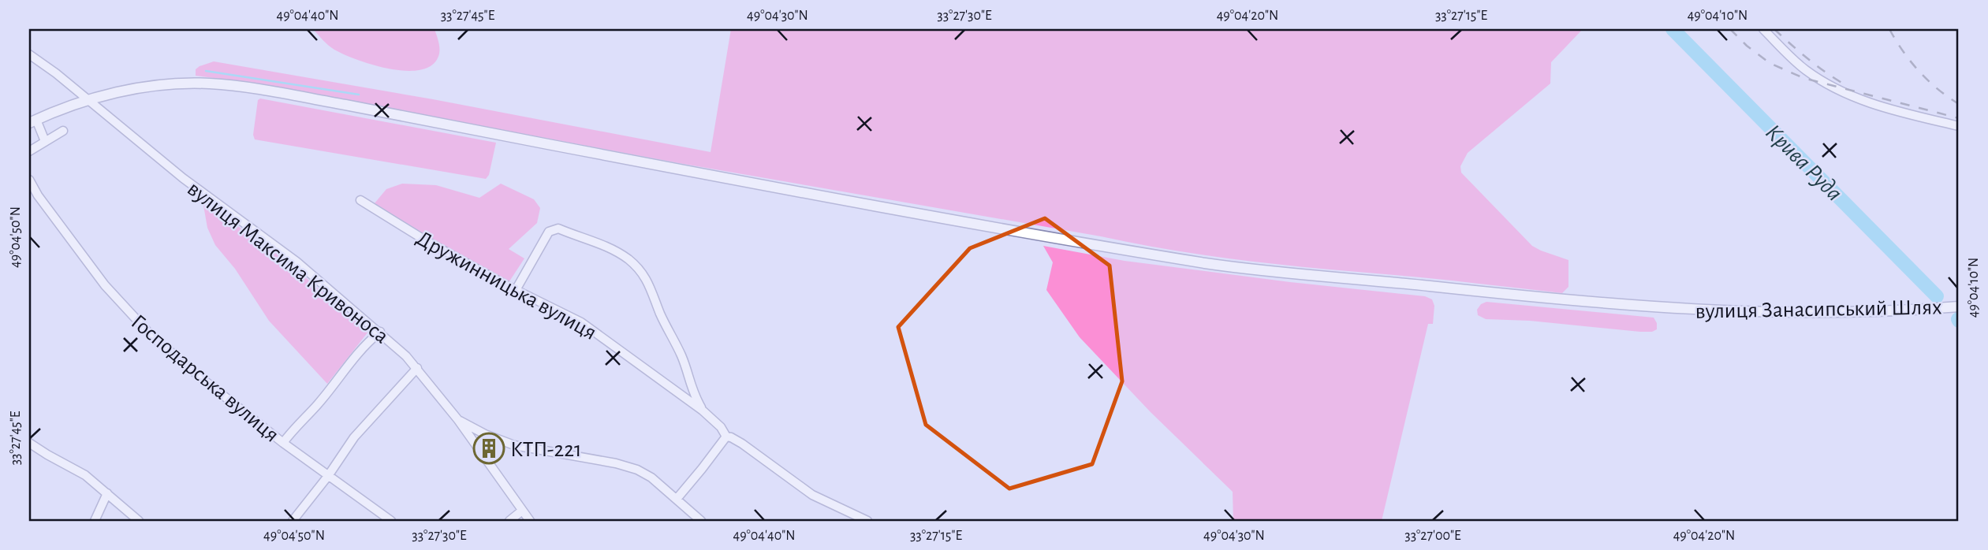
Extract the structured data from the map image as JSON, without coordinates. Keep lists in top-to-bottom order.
{
  "streets": {
    "main road": ["вулиця Занасипський Шлях"],
    "street": ["вулиця Максима Кривоноса", "Дружинницька вулиця", "Господарська вулиця"]
  },
  "crossings": [
    ["вулиця Максима Кривоноса", "вулиця Занасипський Шлях"]
  ],
  "water": ["Крива Руда"],
  "places": {
    "building": ["КТП-221"]
  },
  "coordinates": [
    "49°04'40\"N",
    "33°27'45\"E",
    "49°04'30\"N",
    "33°27'30\"E",
    "49°04'20\"N",
    "33°27'15\"E",
    "49°04'10\"N",
    "49°04'50\"N",
    "33°27'00\"E"
  ]
}
